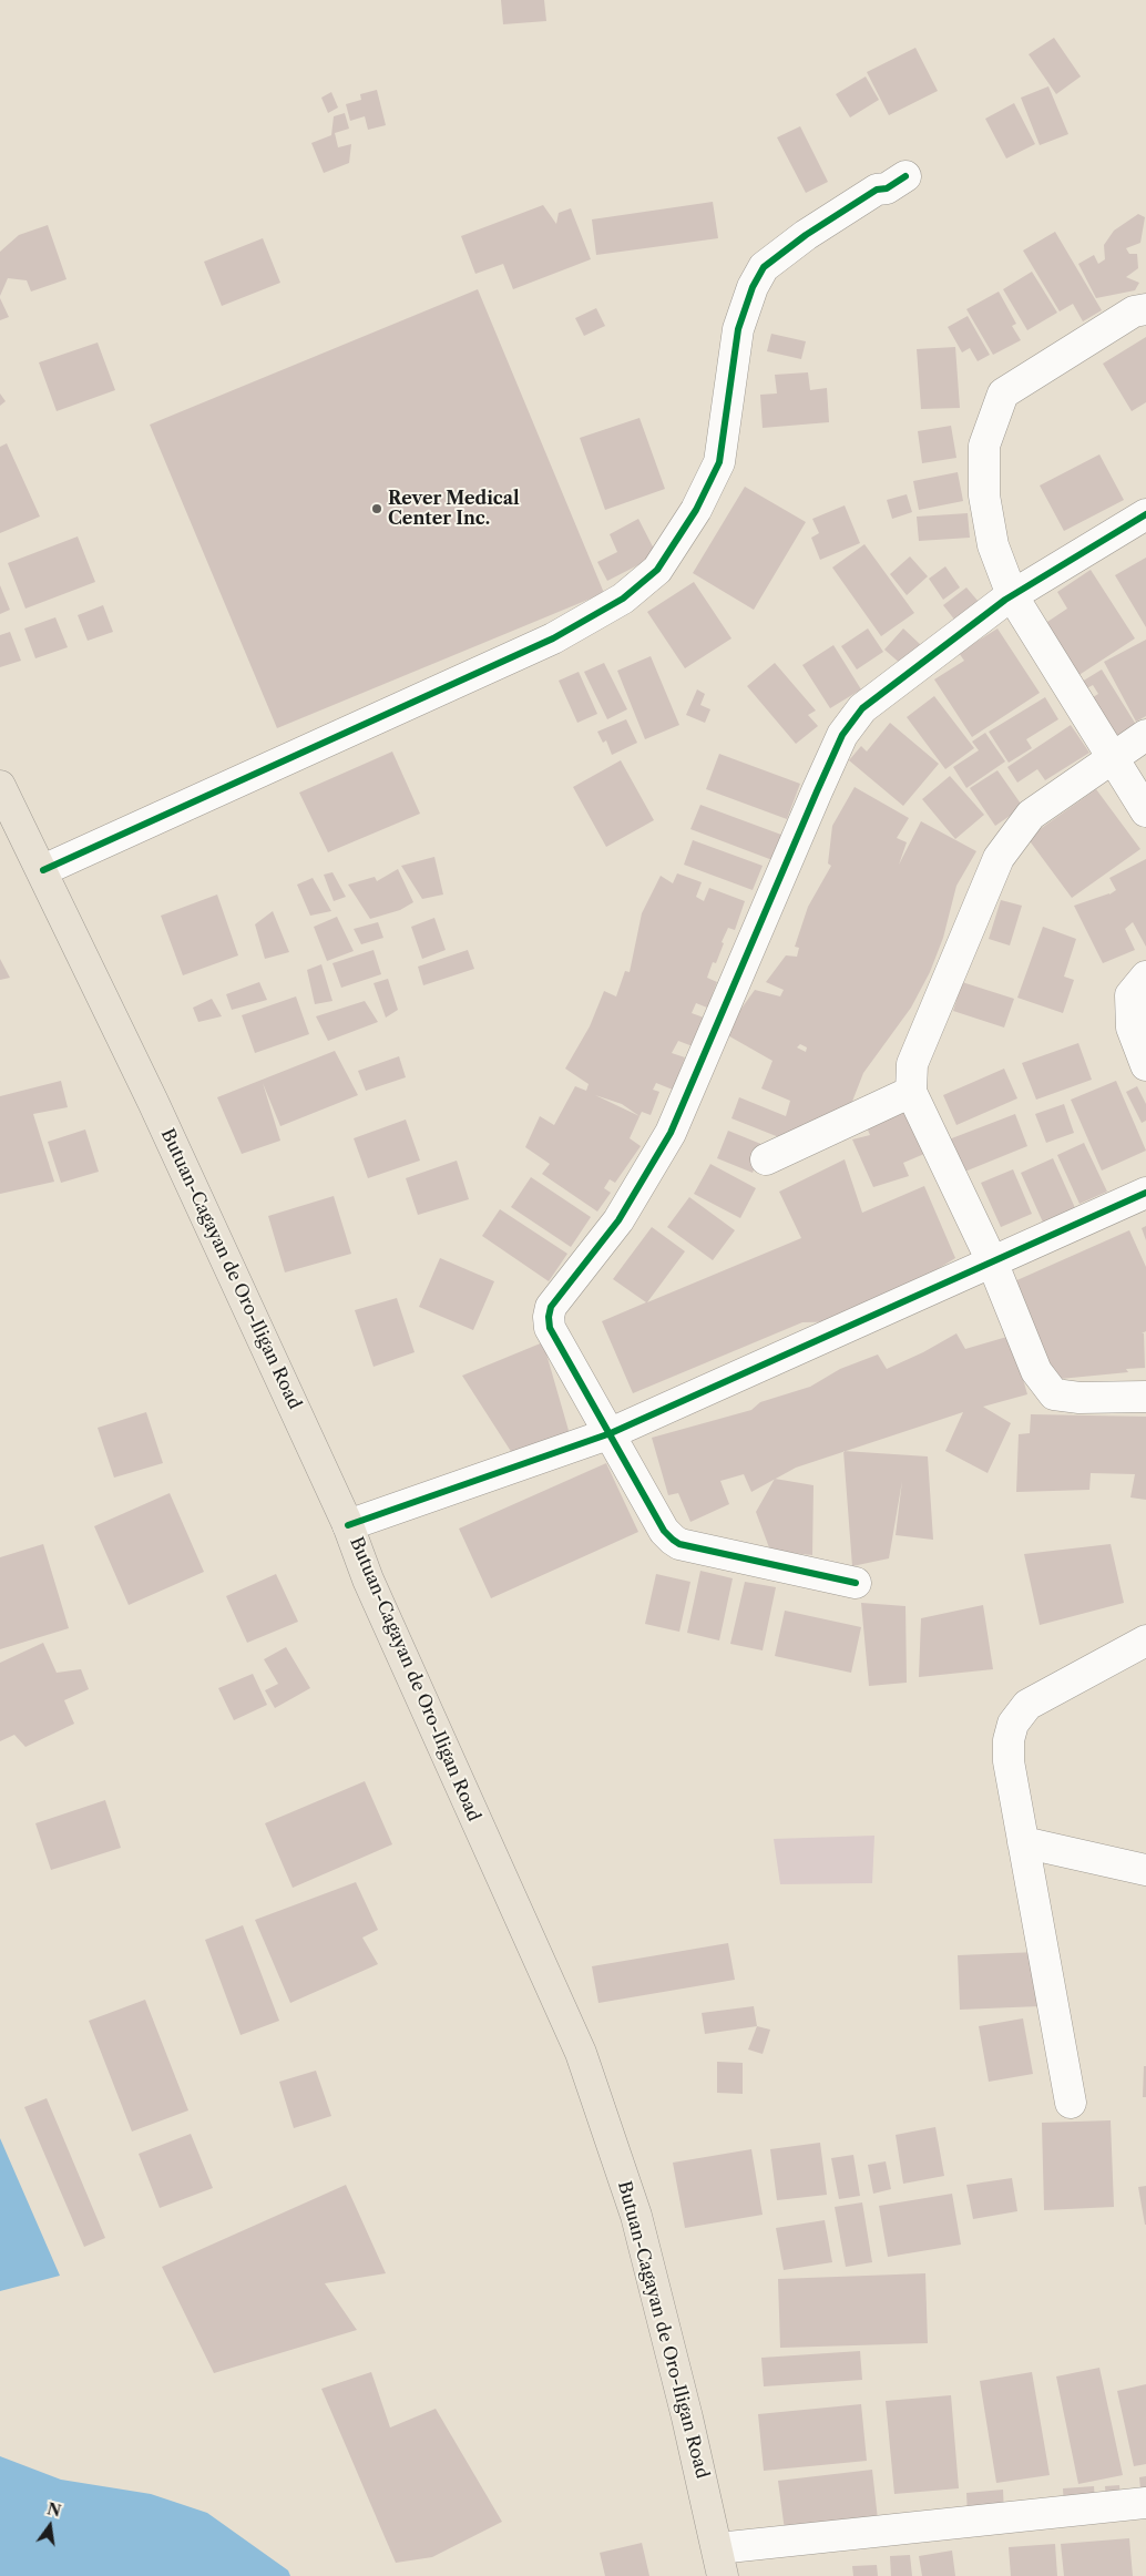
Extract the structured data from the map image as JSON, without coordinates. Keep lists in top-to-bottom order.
{
  "streets": {
    "highway": ["Butuan-Cagayan de Oro-Iligan Road"]
  },
  "places": ["Rever Medical Center Inc."],
  "north": "top"
}
